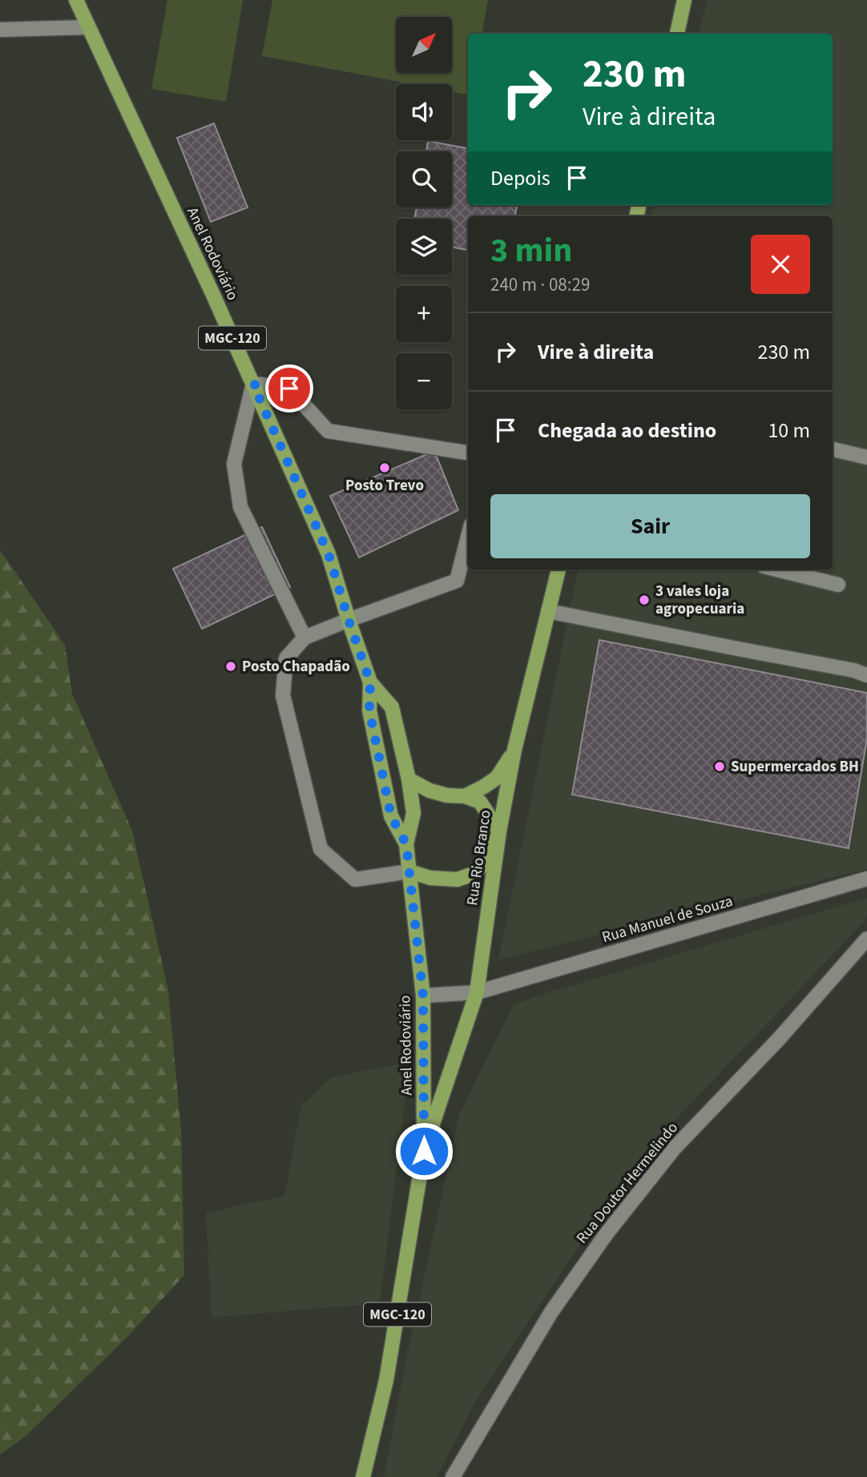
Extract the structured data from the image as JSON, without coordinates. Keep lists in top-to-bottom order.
{
  "streets": {
    "main road": ["Anel Rodoviário", "MGC-120", "Rua Rio Branco"],
    "street": ["Rua Manuel de Souza", "Rua Doutor Hermelindo"]
  },
  "crossings": [
    ["Anel Rodoviário", "Rua Rio Branco"],
    ["Anel Rodoviário", "Rua Manuel de Souza"],
    ["Rua Rio Branco", "Rua Manuel de Souza"]
  ],
  "places": [
    "Posto Trevo",
    "3 vales loja agropecuaria",
    "Posto Chapadão",
    "Supermercados BH"
  ],
  "north": "top right",
  "page": {
    "map_buttons": ["+", "−"],
    "turn": ["230 m", "Vire à direita"],
    "then": "Depois",
    "heading": ["3 min", "240 m · 08:29"],
    "list": [
      {
        "name": "Vire à direita",
        "value": "230 m"
      },
      {
        "name": "Chegada ao destino",
        "value": "10 m"
      }
    ],
    "buttons": "Sair"
  }
}
